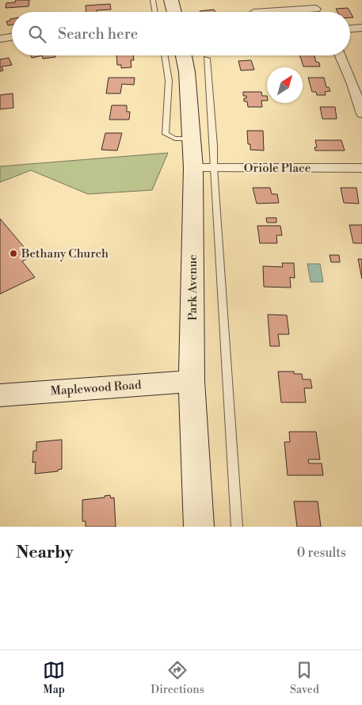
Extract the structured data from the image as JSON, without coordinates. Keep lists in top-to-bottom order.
{
  "streets": {
    "main road": ["Park Avenue", "Maplewood Road"],
    "street": ["Oriole Place"]
  },
  "crossings": [
    ["Oriole Place", "Park Avenue"],
    ["Park Avenue", "Maplewood Road"]
  ],
  "places": ["Bethany Church"],
  "north": "top right",
  "page": {
    "search": "Search here",
    "heading": ["Nearby", "0 results"],
    "nav": ["Map", "Directions", "Saved"]
  }
}
